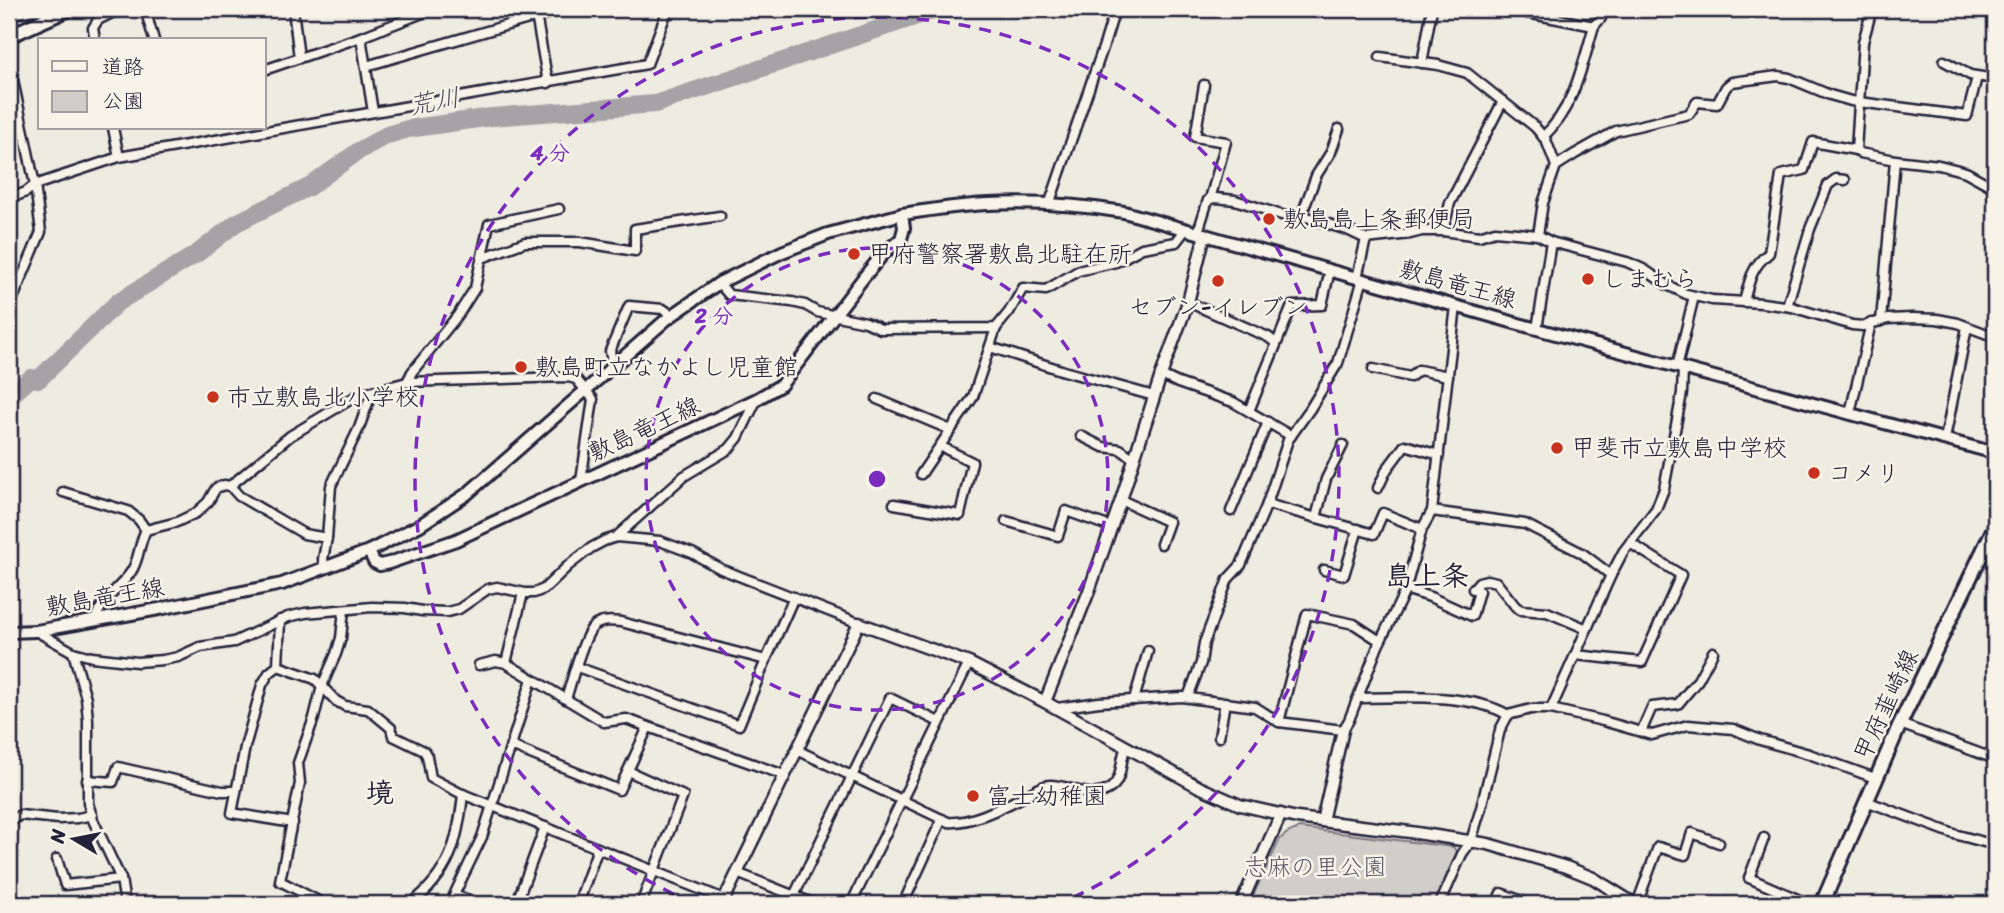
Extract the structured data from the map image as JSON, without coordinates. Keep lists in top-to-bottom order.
{
  "streets": {
    "main road": ["敷島竜王線", "甲府韮崎線"]
  },
  "districts": ["島上条", "境"],
  "water": ["荒川"],
  "parks": ["志麻の里公園"],
  "places": [
    "敷島島上条郵便局",
    "甲府警察署敷島北駐在所",
    "しまむら",
    "セブン-イレブン",
    "敷島町立なかよし児童館",
    "市立敷島北小学校",
    "甲斐市立敷島中学校",
    "コメリ",
    "富士幼稚園"
  ],
  "legend": ["道路", "公園"],
  "north": "left",
  "rings": ["4 分", "2 分"]
}
